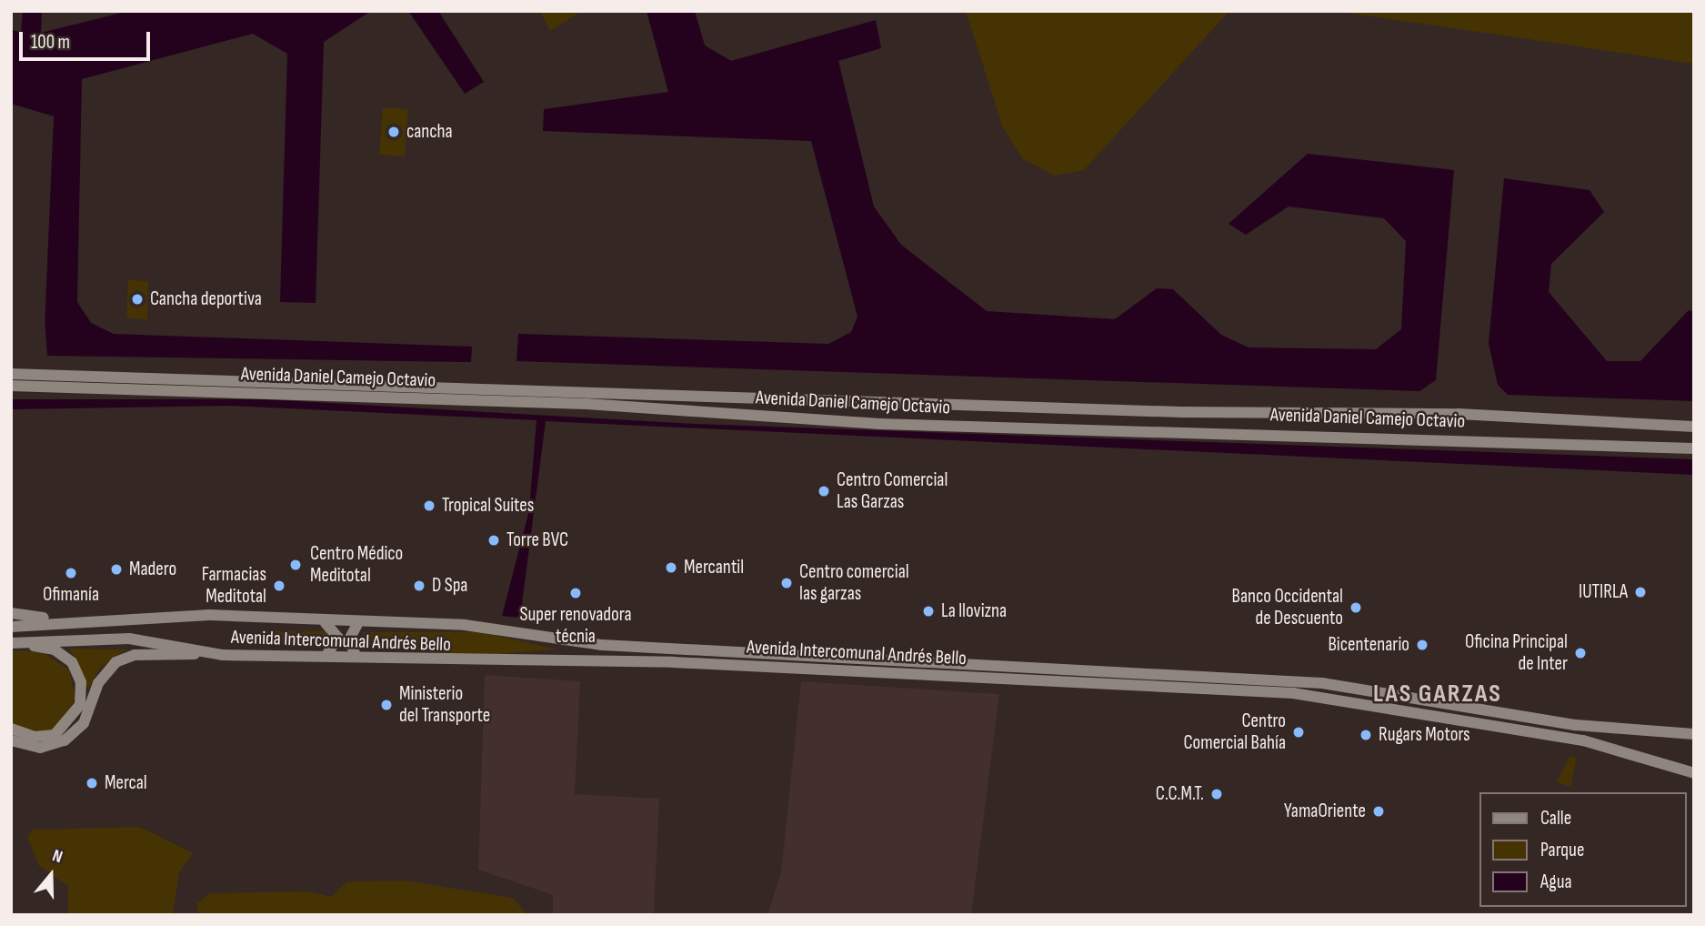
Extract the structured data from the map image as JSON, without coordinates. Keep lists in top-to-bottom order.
{
  "streets": {
    "main road": ["Avenida Daniel Camejo Octavio", "Avenida Intercomunal Andrés Bello"]
  },
  "districts": ["LAS GARZAS"],
  "places": [
    "cancha",
    "Cancha deportiva",
    "Centro Comercial Las Garzas",
    "Tropical Suites",
    "Torre BVC",
    "Centro Médico Meditotal",
    "Mercantil",
    "Madero",
    "Ofimanía",
    "Centro comercial las garzas",
    "Farmacias Meditotal",
    "D Spa",
    "IUTIRLA",
    "Super renovadora técnia",
    "Banco Occidental de Descuento",
    "La llovizna",
    "Bicentenario",
    "Oficina Principal de Inter",
    "Ministerio del Transporte",
    "Centro Comercial Bahía",
    "Rugars Motors",
    "Mercal",
    "C.C.M.T.",
    "YamaOriente"
  ],
  "legend": ["Calle", "Parque", "Agua"],
  "scale_bar": "100 m",
  "north": "top"
}
